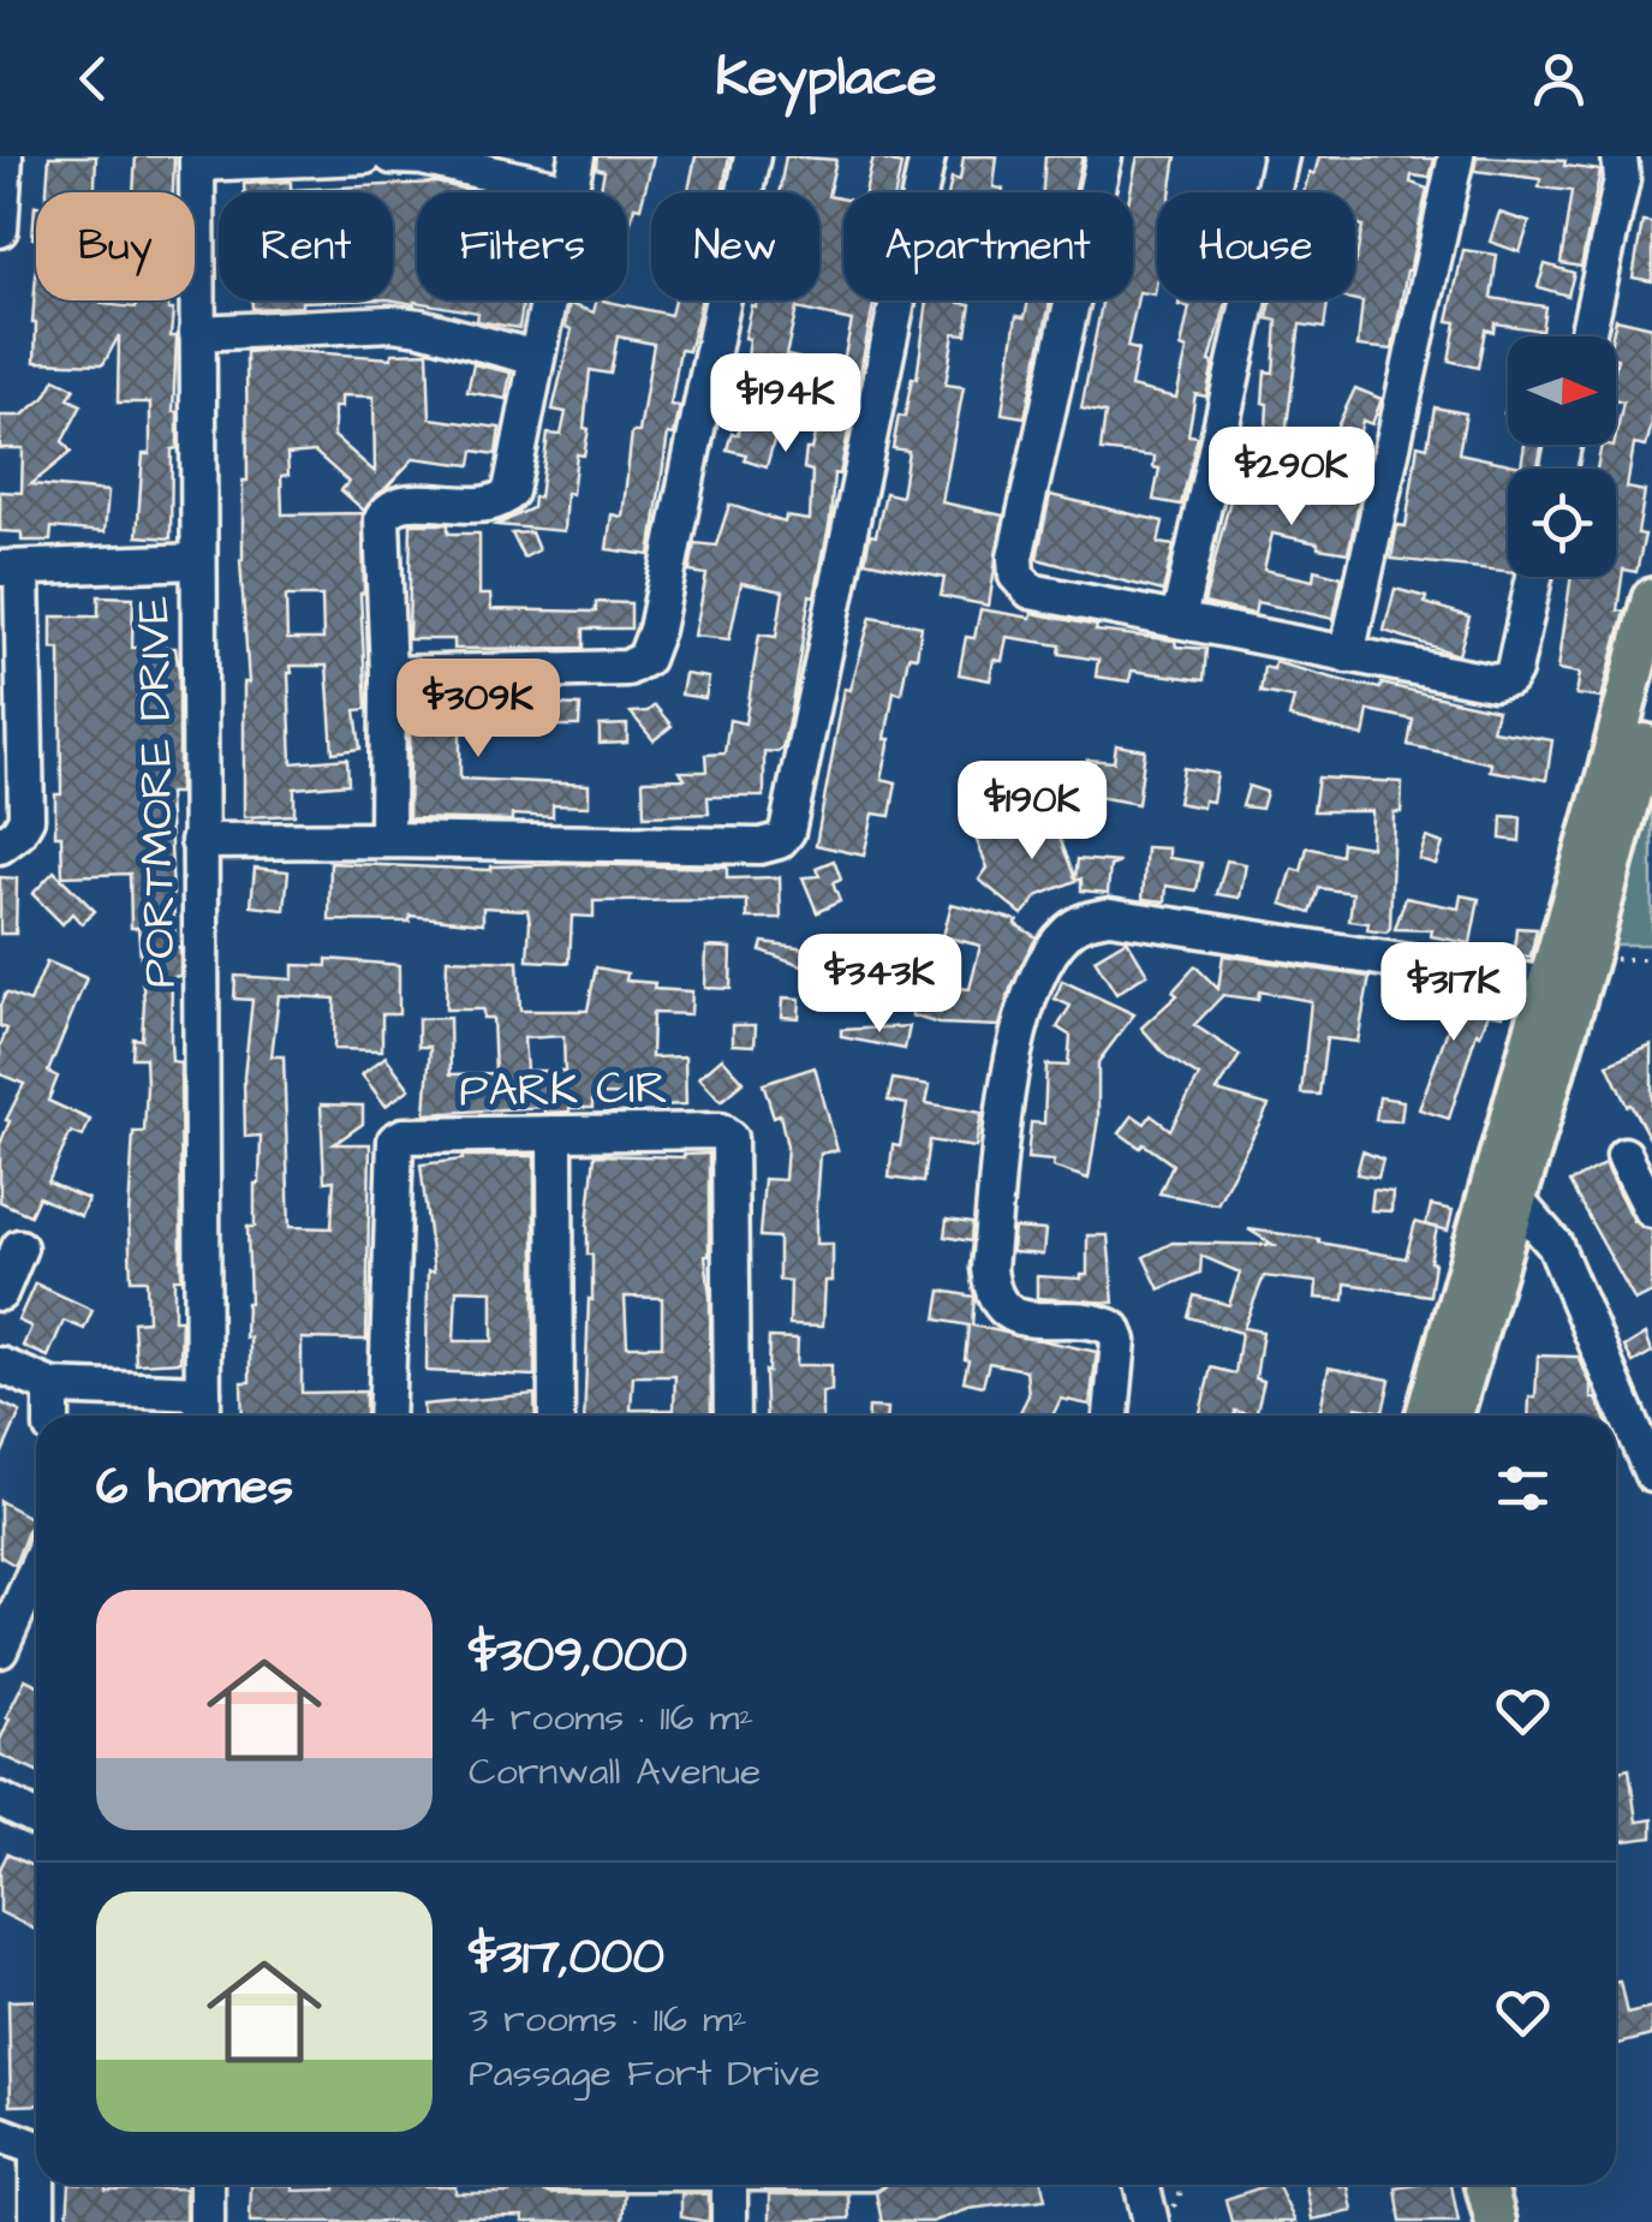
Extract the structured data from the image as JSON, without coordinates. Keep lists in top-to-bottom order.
{
  "streets": {
    "street": ["PORTMORE DRIVE", "PARK CIR"]
  },
  "north": "right",
  "page": {
    "header": "Keyplace",
    "chip": [
      "Buy",
      "Rent",
      "Filters",
      "New",
      "Apartment",
      "House"
    ],
    "price": [
      "$194K",
      "$290K",
      "$309K",
      "$190K",
      "$343K",
      "$317K"
    ],
    "heading": "6 homes",
    "list": [
      {
        "name": "$309,000",
        "note": "4 rooms · 116 m² · Cornwall Avenue"
      },
      {
        "name": "$317,000",
        "note": "3 rooms · 116 m² · Passage Fort Drive"
      }
    ]
  }
}
